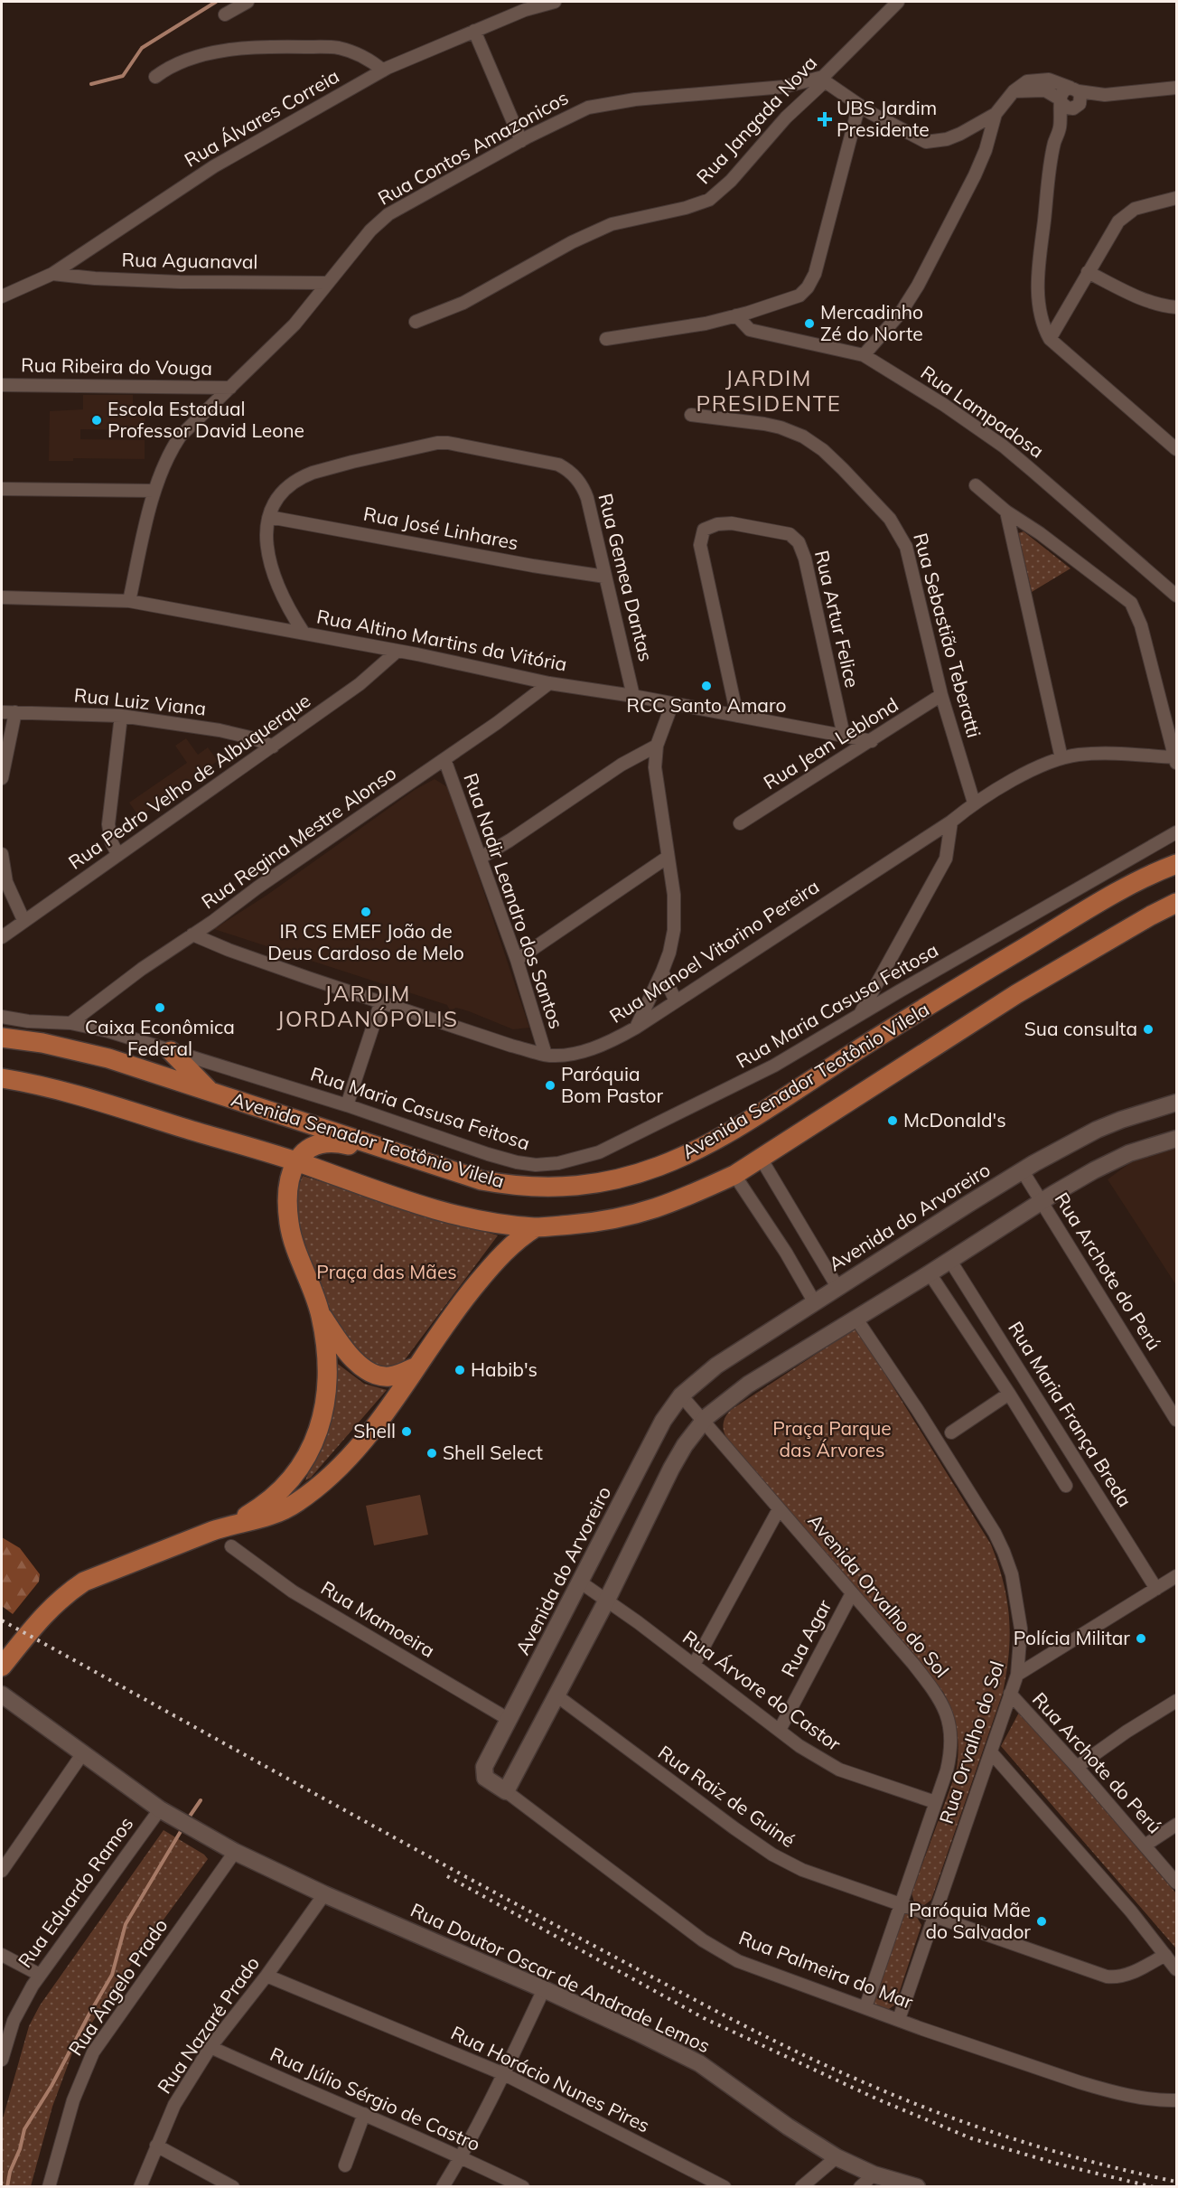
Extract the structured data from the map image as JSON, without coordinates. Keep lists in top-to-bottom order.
{
  "streets": {
    "main road": ["Avenida Senador Teotônio Vilela"],
    "street": [
      "Rua Álvares Correia",
      "Rua Jangada Nova",
      "Rua Contos Amazonicos",
      "Rua Aguanaval",
      "Rua Ribeira do Vouga",
      "Rua Lampadosa",
      "Rua José Linhares",
      "Rua Gemea Dantas",
      "Rua Artur Felice",
      "Rua Sebastião Teberatti",
      "Rua Altino Martins da Vitória",
      "Rua Luiz Viana",
      "Rua Jean Leblond",
      "Rua Pedro Velho de Albuquerque",
      "Rua Regina Mestre Alonso",
      "Rua Nadir Leandro dos Santos",
      "Rua Manoel Vitorino Pereira",
      "Rua Maria Casusa Feitosa",
      "Avenida do Arvoreiro",
      "Rua Archote do Perú",
      "Rua Maria França Breda",
      "Avenida Orvalho do Sol",
      "Rua Mamoeira",
      "Rua Agar",
      "Rua Árvore do Castor",
      "Rua Orvalho do Sol",
      "Rua Raiz de Guiné",
      "Rua Eduardo Ramos",
      "Rua Palmeira do Mar",
      "Rua Doutor Oscar de Andrade Lemos",
      "Rua Ângelo Prado",
      "Rua Nazaré Prado",
      "Rua Horácio Nunes Pires",
      "Rua Júlio Sérgio de Castro"
    ]
  },
  "crossings": [
    ["Rua Álvares Correia", "Rua Aguanaval"],
    ["Rua Jangada Nova", "Rua Contos Amazonicos"],
    ["Rua Contos Amazonicos", "Rua Aguanaval"],
    ["Rua Contos Amazonicos", "Rua Ribeira do Vouga"],
    ["Rua Contos Amazonicos", "Rua Altino Martins da Vitória"],
    ["Rua José Linhares", "Rua Gemea Dantas"],
    ["Rua Gemea Dantas", "Rua Altino Martins da Vitória"],
    ["Rua Artur Felice", "Rua Altino Martins da Vitória"],
    ["Rua Sebastião Teberatti", "Rua Jean Leblond"],
    ["Rua Sebastião Teberatti", "Rua Manoel Vitorino Pereira"],
    ["Rua Altino Martins da Vitória", "Rua Jean Leblond"],
    ["Rua Altino Martins da Vitória", "Rua Pedro Velho de Albuquerque"],
    ["Rua Altino Martins da Vitória", "Rua Regina Mestre Alonso"],
    ["Rua Luiz Viana", "Rua Pedro Velho de Albuquerque"],
    ["Rua Regina Mestre Alonso", "Rua Nadir Leandro dos Santos"],
    ["Rua Regina Mestre Alonso", "Rua Manoel Vitorino Pereira"],
    ["Rua Regina Mestre Alonso", "Rua Maria Casusa Feitosa"],
    ["Rua Nadir Leandro dos Santos", "Rua Manoel Vitorino Pereira"],
    ["Avenida do Arvoreiro", "Rua Archote do Perú"],
    ["Avenida do Arvoreiro", "Rua Mamoeira"],
    ["Avenida do Arvoreiro", "Rua Árvore do Castor"],
    ["Avenida do Arvoreiro", "Rua Palmeira do Mar"],
    ["Rua Archote do Perú", "Rua Orvalho do Sol"],
    ["Avenida Orvalho do Sol", "Rua Agar"],
    ["Avenida Orvalho do Sol", "Rua Árvore do Castor"],
    ["Avenida Orvalho do Sol", "Rua Raiz de Guiné"],
    ["Avenida Orvalho do Sol", "Rua Palmeira do Mar"],
    ["Rua Agar", "Rua Árvore do Castor"],
    ["Rua Orvalho do Sol", "Rua Raiz de Guiné"],
    ["Rua Orvalho do Sol", "Rua Palmeira do Mar"],
    ["Rua Eduardo Ramos", "Rua Doutor Oscar de Andrade Lemos"],
    ["Rua Doutor Oscar de Andrade Lemos", "Rua Ângelo Prado"],
    ["Rua Doutor Oscar de Andrade Lemos", "Rua Nazaré Prado"],
    ["Rua Nazaré Prado", "Rua Horácio Nunes Pires"],
    ["Rua Nazaré Prado", "Rua Júlio Sérgio de Castro"]
  ],
  "districts": ["JARDIM PRESIDENTE", "JARDIM JORDANÓPOLIS"],
  "parks": ["Praça das Mães", "Praça Parque das Árvores"],
  "places": {
    "health": ["UBS Jardim Presidente"],
    "other": [
      "Mercadinho Zé do Norte",
      "Escola Estadual Professor David Leone",
      "RCC Santo Amaro",
      "IR CS EMEF João de Deus Cardoso de Melo",
      "Caixa Econômica Federal",
      "Sua consulta",
      "Paróquia Bom Pastor",
      "McDonald's",
      "Habib's",
      "Shell",
      "Shell Select",
      "Polícia Militar",
      "Paróquia Mãe do Salvador"
    ]
  }
}
